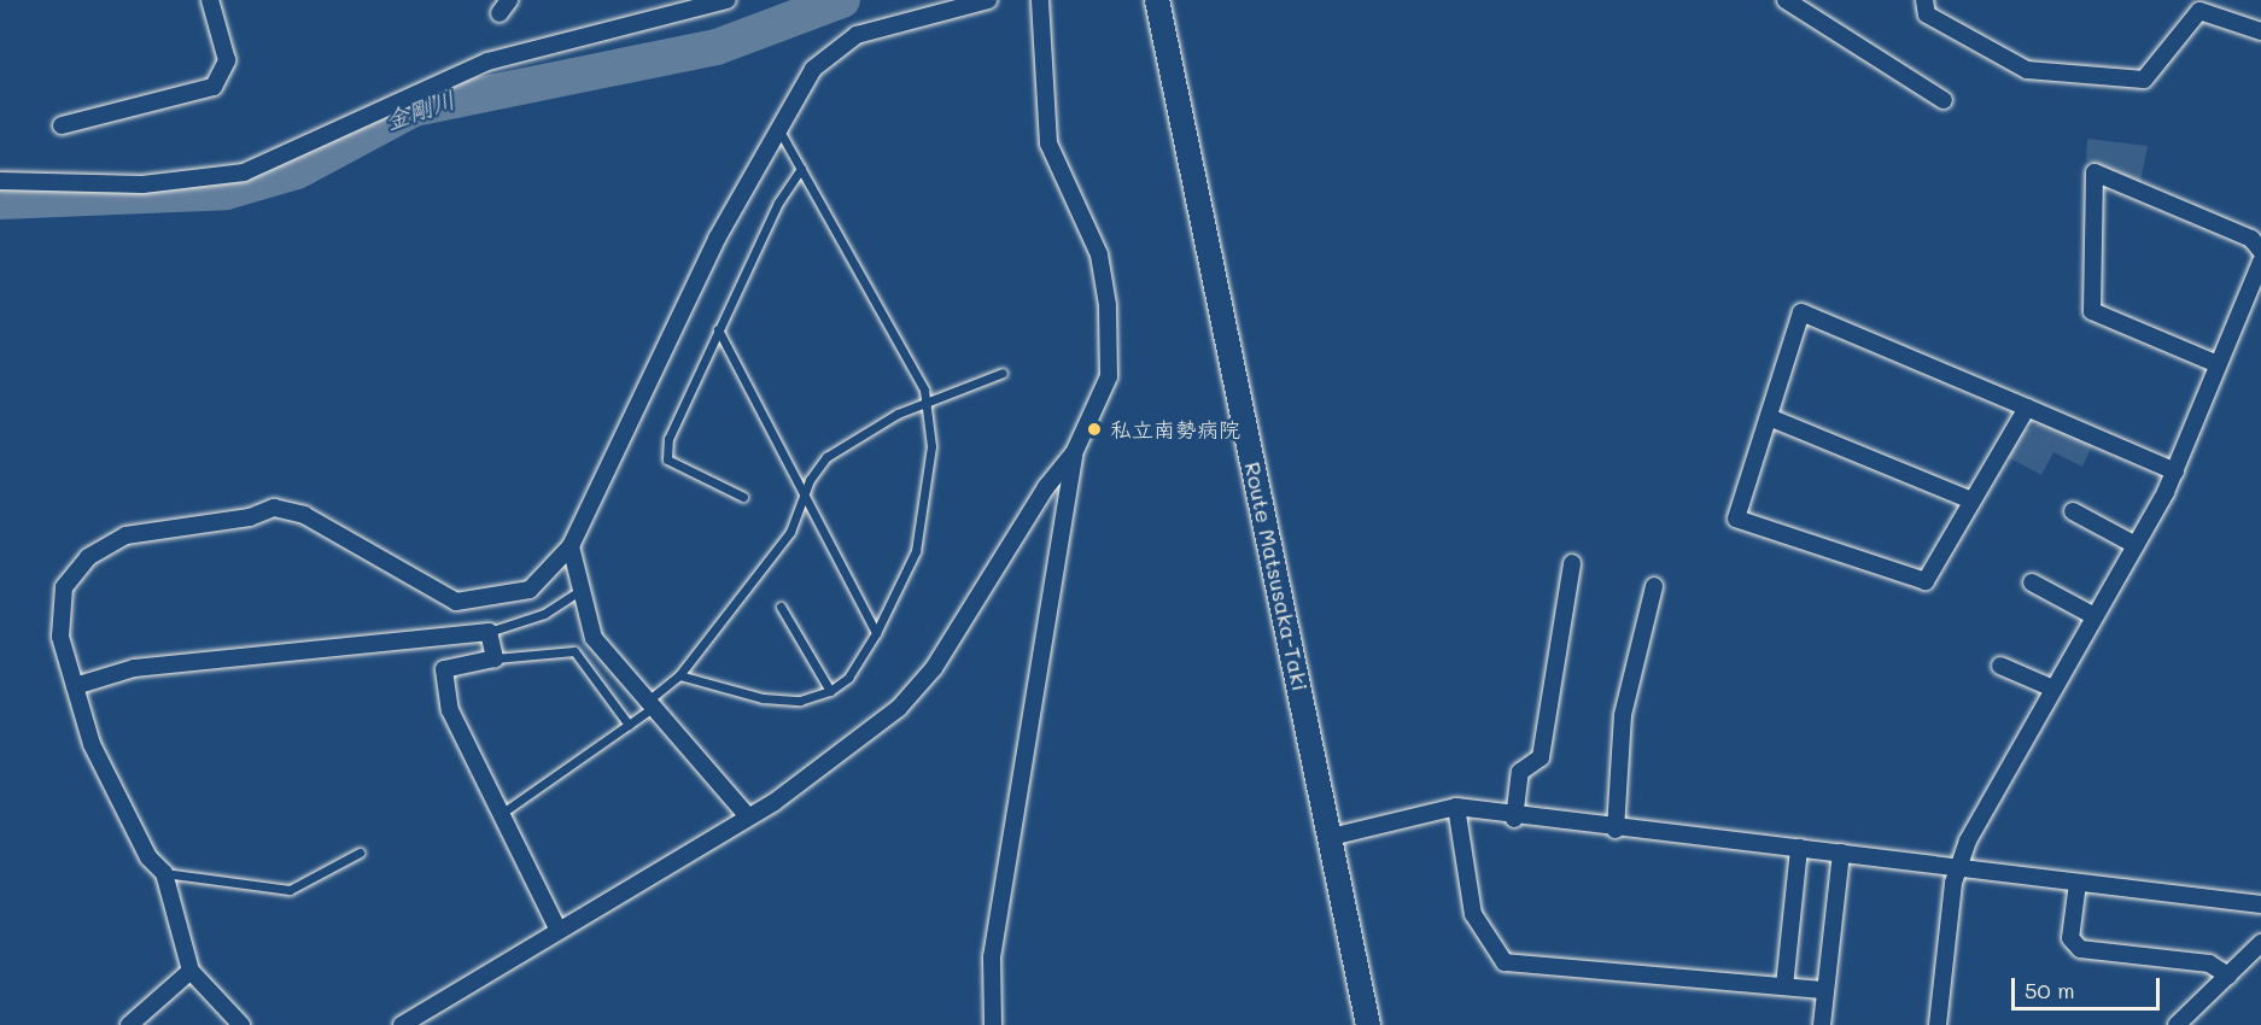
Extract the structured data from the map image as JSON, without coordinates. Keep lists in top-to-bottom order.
{
  "streets": {
    "main road": ["Route Matsusaka-Taki"]
  },
  "water": ["金剛川"],
  "places": ["私立南勢病院"],
  "scale_bar": "50 m"
}
